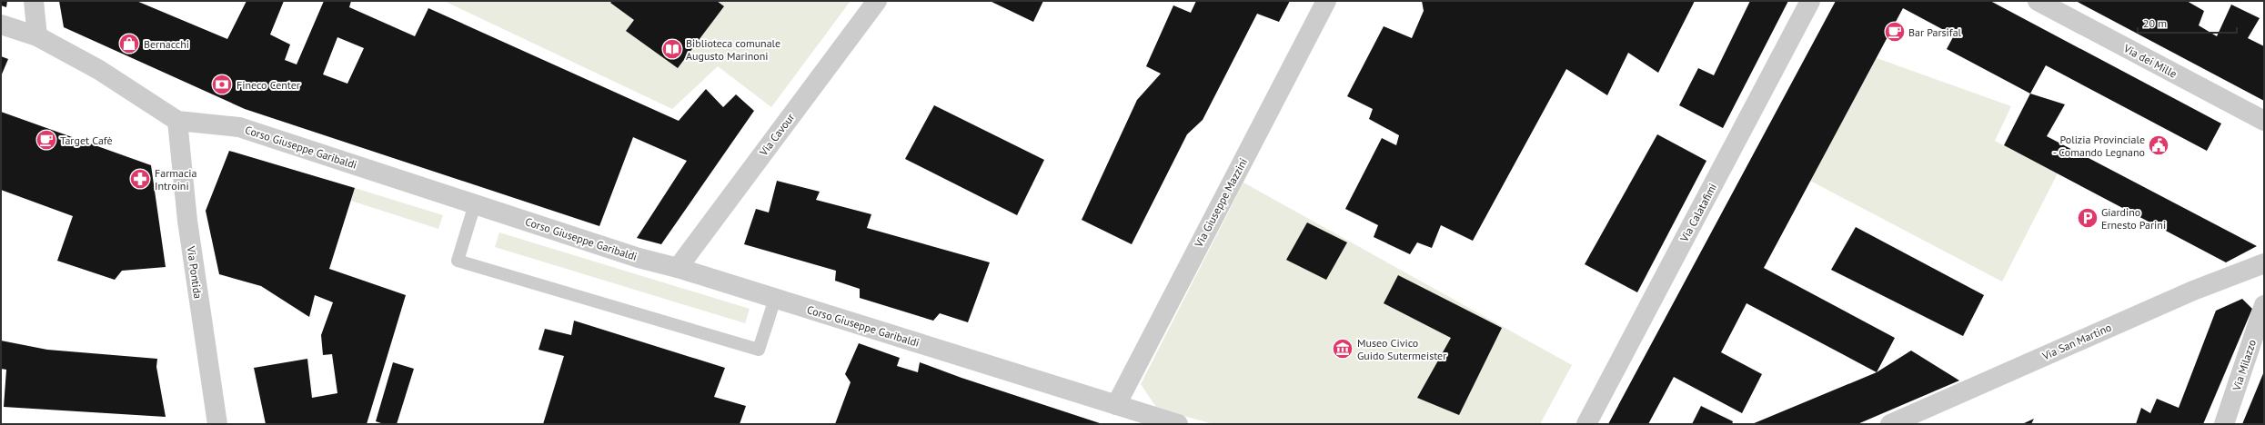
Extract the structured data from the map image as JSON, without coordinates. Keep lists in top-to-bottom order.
{
  "streets": {
    "street": [
      "Via dei Mille",
      "Via Cavour",
      "Corso Giuseppe Garibaldi",
      "Via Giuseppe Mazzini",
      "Via Calatafimi",
      "Via Pontida",
      "Via San Martino",
      "Via Milazzo"
    ]
  },
  "crossings": [
    ["Via Cavour", "Corso Giuseppe Garibaldi"],
    ["Corso Giuseppe Garibaldi", "Via Giuseppe Mazzini"],
    ["Corso Giuseppe Garibaldi", "Via Pontida"]
  ],
  "places": {
    "cafe": ["Bar Parsifal", "Target Cafè"],
    "shop": ["Bernacchi"],
    "library": ["Biblioteca comunale Augusto Marinoni"],
    "bank": ["Fineco Center"],
    "public building": ["Polizia Provinciale - Comando Legnano"],
    "pharmacy": ["Farmacia Introini"],
    "parking": ["Giardino Ernesto Parini"],
    "museum": ["Museo Civico Guido Sutermeister"]
  },
  "scale_bar": "20 m"
}
